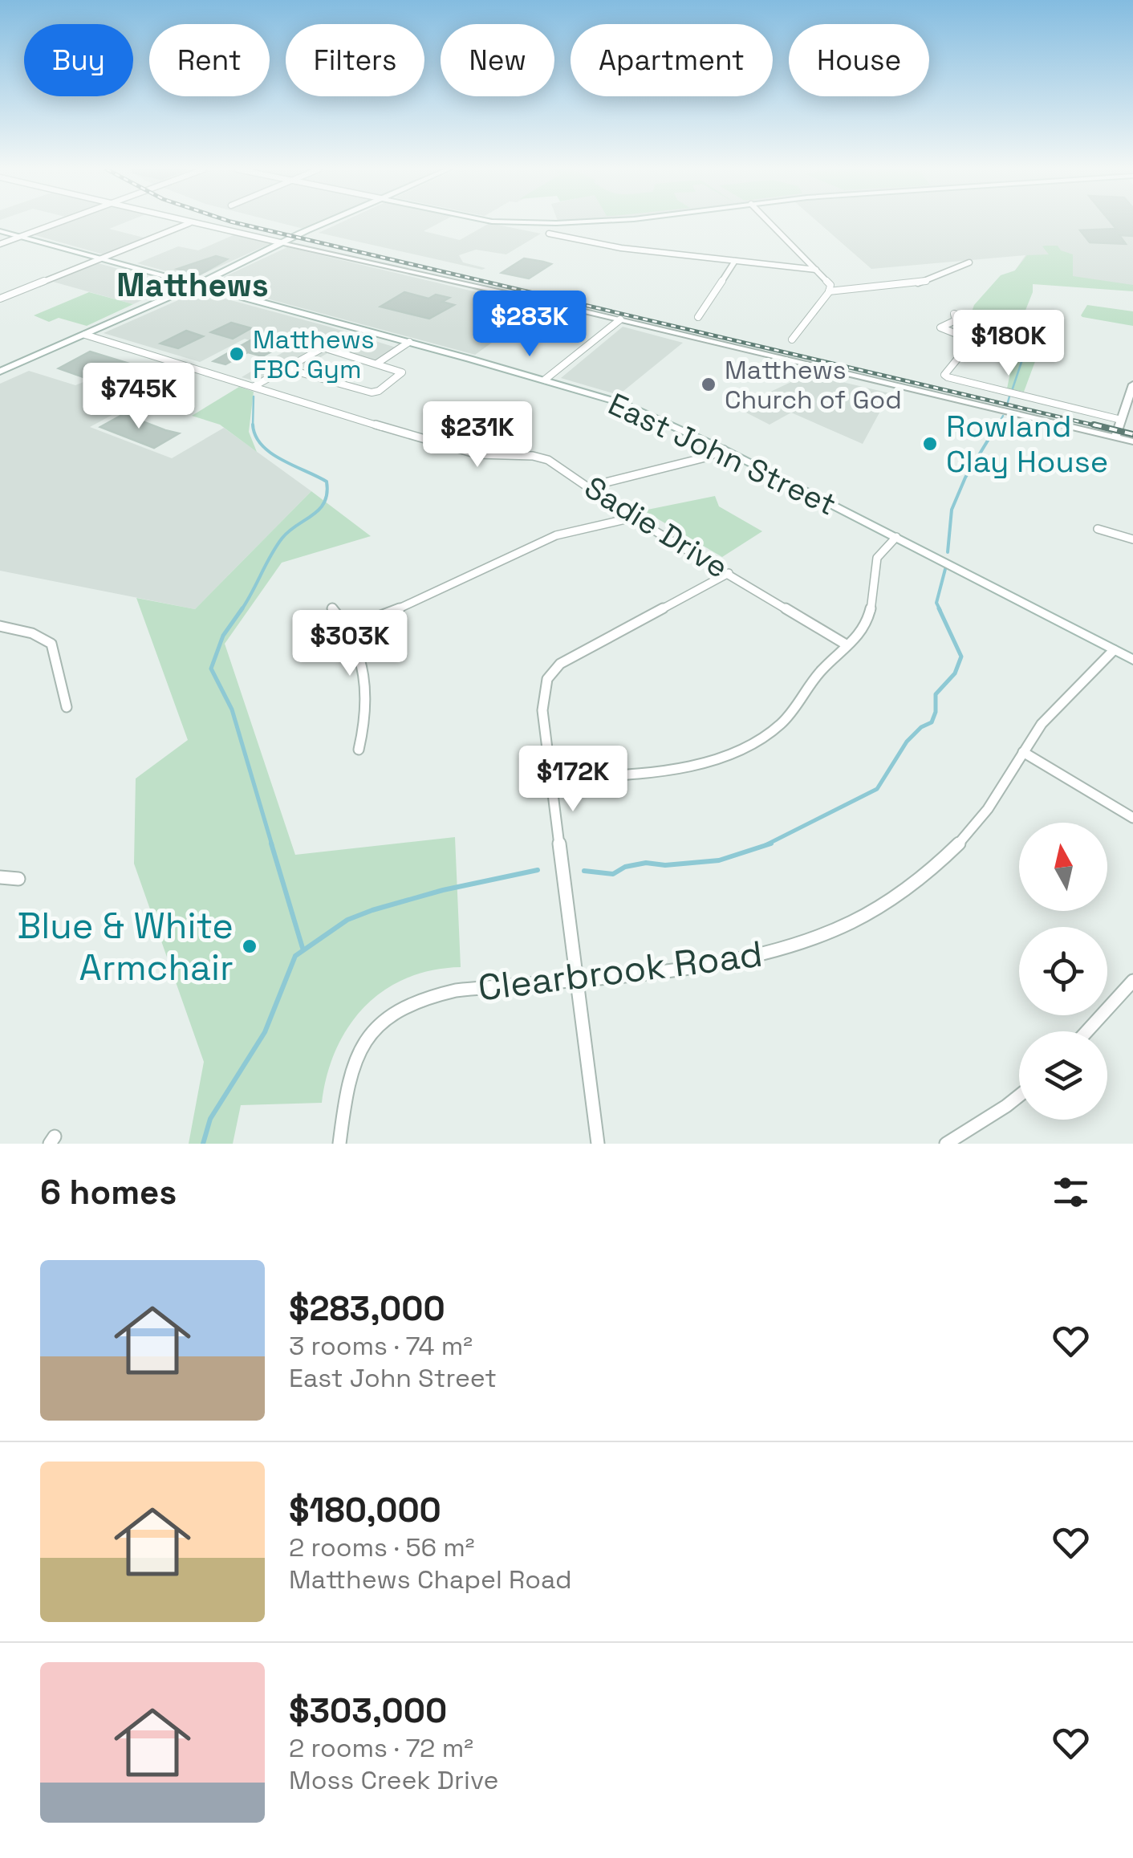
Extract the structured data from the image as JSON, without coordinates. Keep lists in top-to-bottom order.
{
  "streets": {
    "main road": ["East John Street"],
    "street": ["Sadie Drive", "Clearbrook Road"]
  },
  "crossings": [
    ["East John Street", "Clearbrook Road"]
  ],
  "districts": ["Matthews"],
  "places": [
    "Matthews FBC Gym",
    "Matthews Church of God",
    "Rowland Clay House",
    "Blue & White Armchair"
  ],
  "north": "top",
  "page": {
    "chip": [
      "Buy",
      "Rent",
      "Filters",
      "New",
      "Apartment",
      "House"
    ],
    "price": [
      "$283K",
      "$180K",
      "$745K",
      "$231K",
      "$303K",
      "$172K"
    ],
    "heading": "6 homes",
    "list": [
      {
        "name": "$283,000",
        "note": "3 rooms · 74 m² · East John Street"
      },
      {
        "name": "$180,000",
        "note": "2 rooms · 56 m² · Matthews Chapel Road"
      },
      {
        "name": "$303,000",
        "note": "2 rooms · 72 m² · Moss Creek Drive"
      }
    ]
  }
}
